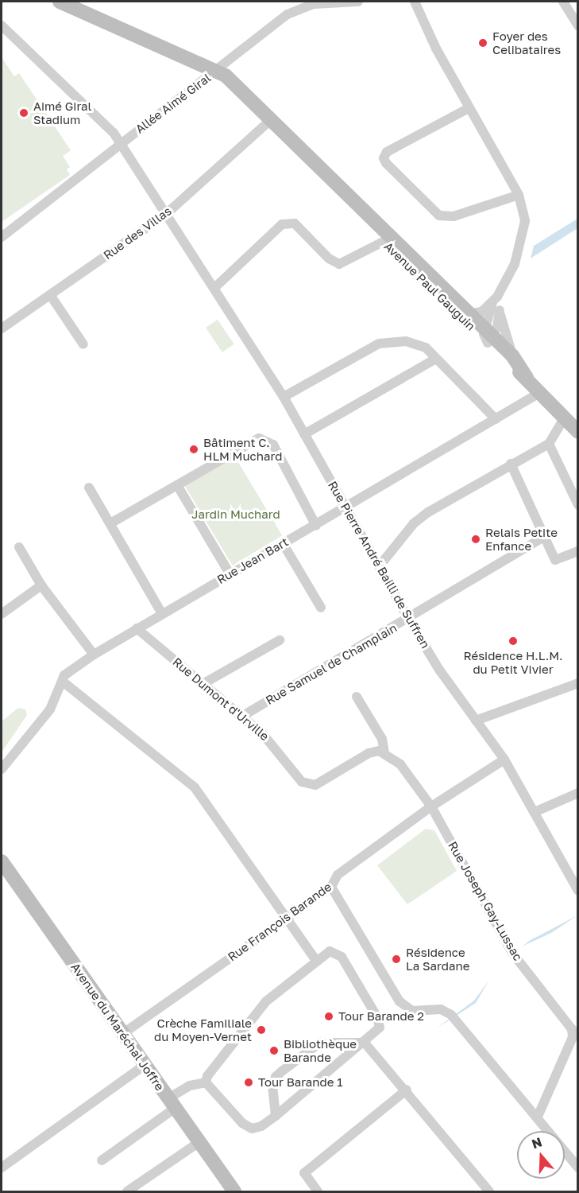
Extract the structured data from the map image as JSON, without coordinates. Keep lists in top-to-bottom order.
{
  "streets": {
    "street": [
      "Allée Aimé Giral",
      "Rue des Villas",
      "Avenue Paul Gauguin",
      "Rue Jean Bart",
      "Rue Pierre André Bailli de Suffren",
      "Rue Samuel de Champlain",
      "Rue Dumont d'Urville",
      "Rue Joseph Gay-Lussac",
      "Rue François Barande",
      "Avenue du Maréchal Joffre"
    ]
  },
  "crossings": [
    ["Allée Aimé Giral", "Avenue Paul Gauguin"],
    ["Allée Aimé Giral", "Rue Pierre André Bailli de Suffren"],
    ["Rue des Villas", "Avenue Paul Gauguin"],
    ["Rue des Villas", "Rue Pierre André Bailli de Suffren"],
    ["Rue Jean Bart", "Rue Pierre André Bailli de Suffren"],
    ["Rue Jean Bart", "Rue Dumont d'Urville"],
    ["Rue Pierre André Bailli de Suffren", "Rue Samuel de Champlain"],
    ["Rue Pierre André Bailli de Suffren", "Rue François Barande"],
    ["Rue Samuel de Champlain", "Rue Dumont d'Urville"],
    ["Rue Joseph Gay-Lussac", "Rue François Barande"],
    ["Rue François Barande", "Avenue du Maréchal Joffre"]
  ],
  "parks": ["Jardin Muchard"],
  "places": [
    "Foyer des Celibataires",
    "Aimé Giral Stadium",
    "Bâtiment C. HLM Muchard",
    "Relais Petite Enfance",
    "Résidence H.L.M. du Petit Vivier",
    "Résidence La Sardane",
    "Tour Barande 2",
    "Crèche Familiale du Moyen-Vernet",
    "Bibliothèque Barande",
    "Tour Barande 1"
  ],
  "north": "top"
}
